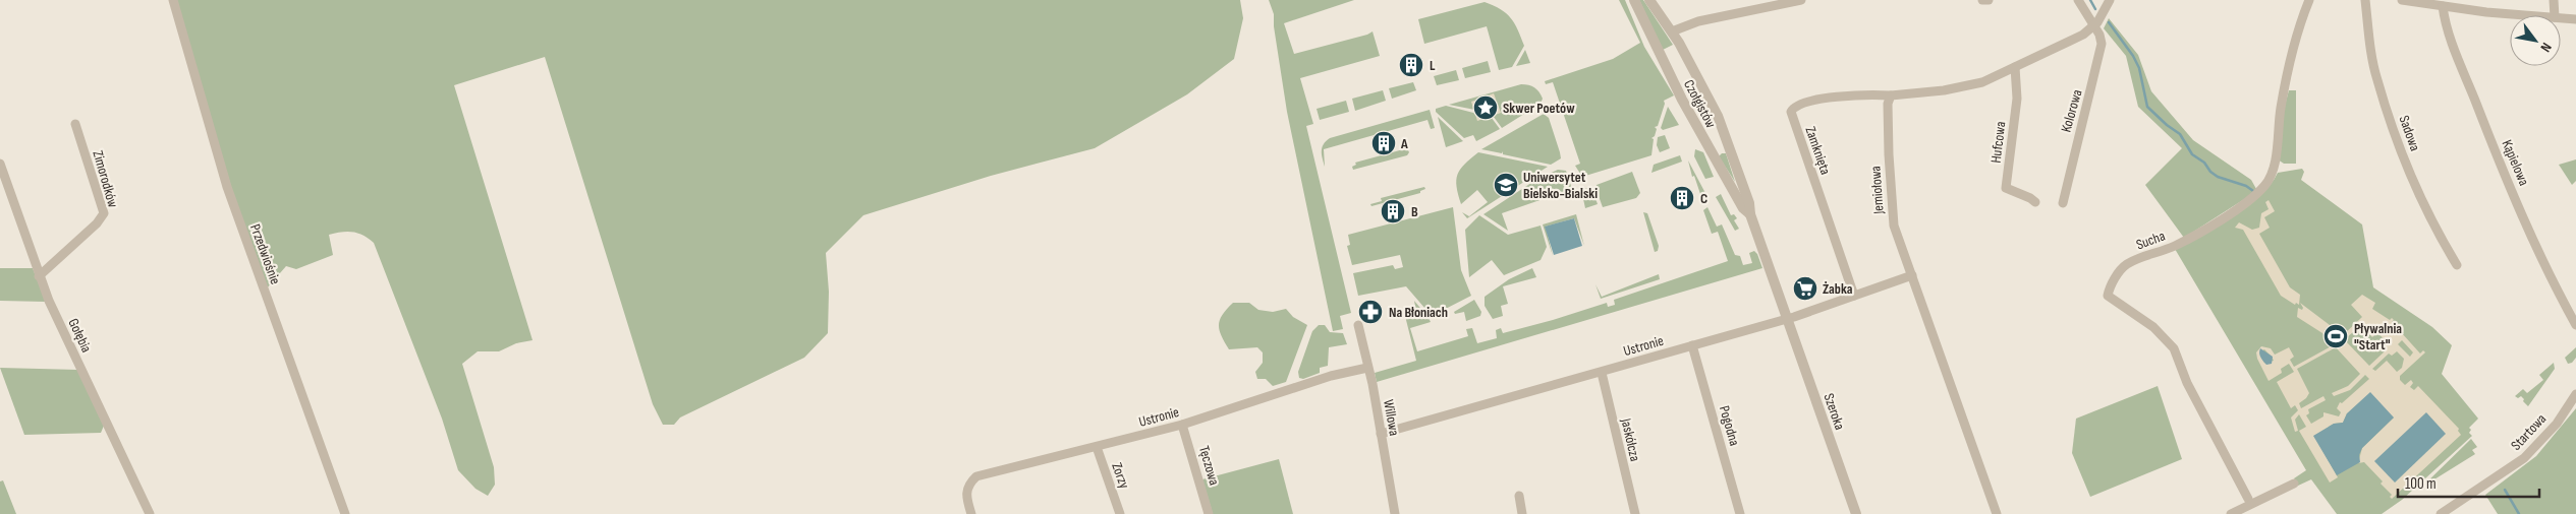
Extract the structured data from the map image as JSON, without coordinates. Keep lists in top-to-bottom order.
{
  "streets": {
    "street": [
      "Czołgistów",
      "Kolorowa",
      "Sadowa",
      "Hufcowa",
      "Zamknięta",
      "Kąpielowa",
      "Zimorodków",
      "Jemiołowa",
      "Sucha",
      "Przedwiośnie",
      "Gołębia",
      "Ustronie",
      "Szeroka",
      "Willowa",
      "Pogodna",
      "Startowa",
      "Jaskółcza",
      "Tęczowa",
      "Zorzy"
    ]
  },
  "crossings": [
    ["Czołgistów", "Ustronie"],
    ["Czołgistów", "Szeroka"],
    ["Zamknięta", "Jemiołowa"],
    ["Zamknięta", "Ustronie"],
    ["Zimorodków", "Gołębia"],
    ["Jemiołowa", "Ustronie"],
    ["Ustronie", "Szeroka"],
    ["Ustronie", "Willowa"],
    ["Ustronie", "Pogodna"],
    ["Ustronie", "Jaskółcza"],
    ["Ustronie", "Tęczowa"],
    ["Ustronie", "Zorzy"]
  ],
  "places": {
    "building": [
      "L",
      "A",
      "C",
      "B"
    ],
    "place": ["Skwer Poetów"],
    "school or university": ["Uniwersytet Bielsko-Bialski"],
    "supermarket": ["Żabka"],
    "pharmacy": ["Na Błoniach"],
    "sports": ["Pływalnia \"Start\""]
  },
  "scale_bar": "100 m",
  "north": "bottom right"
}
